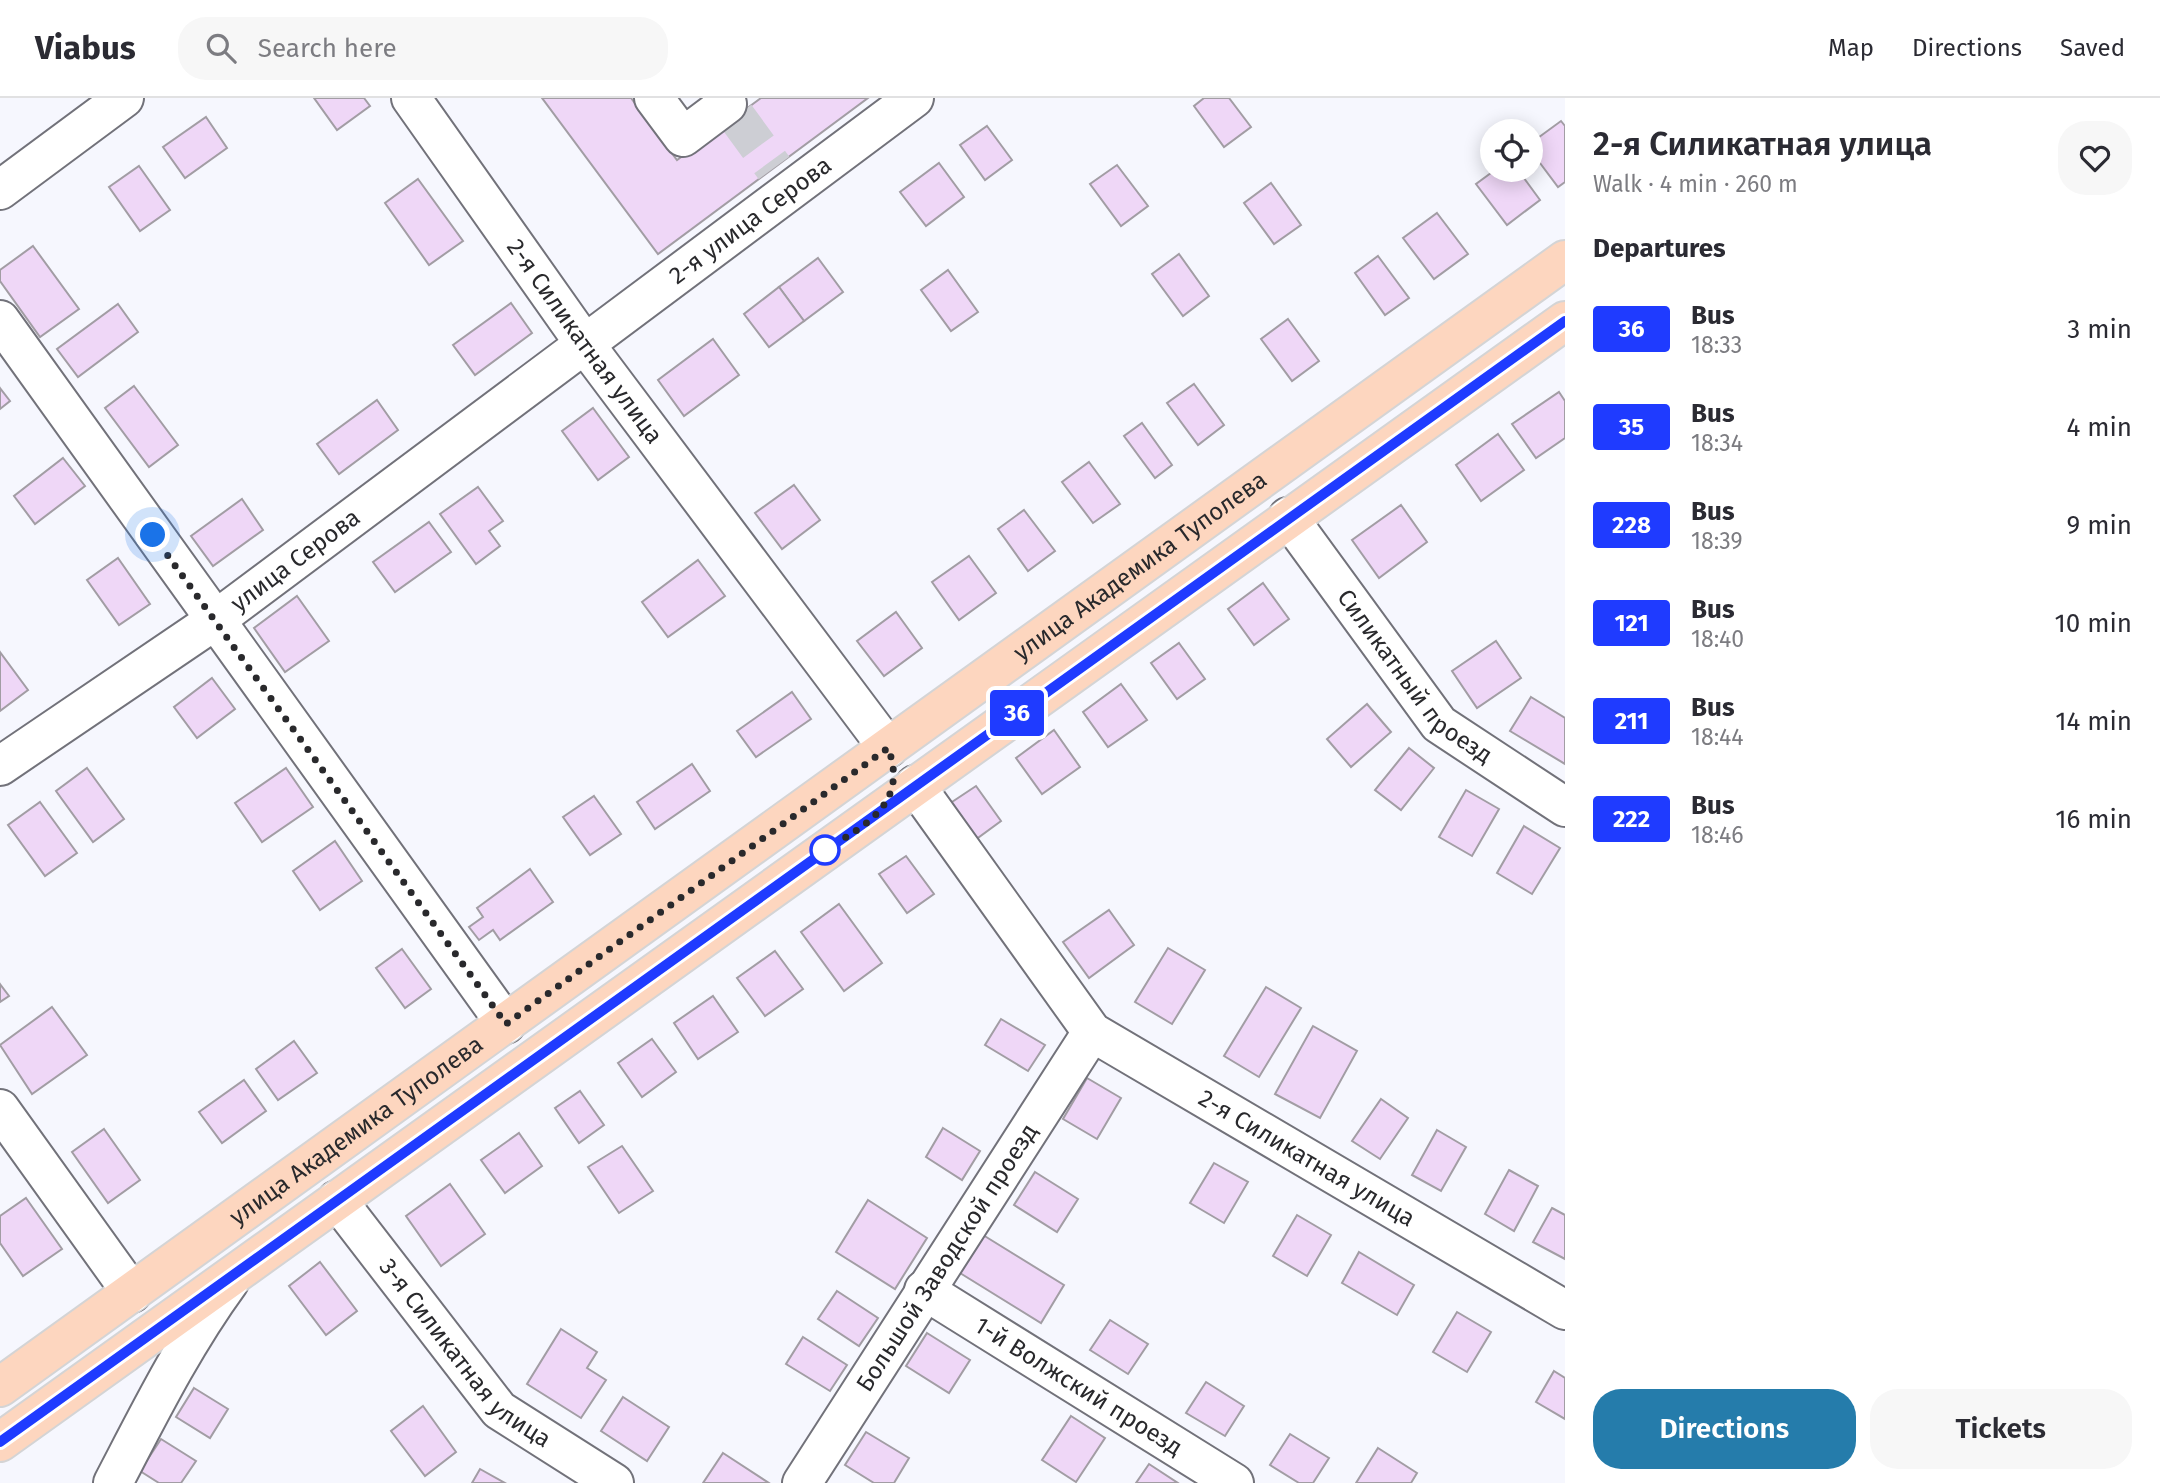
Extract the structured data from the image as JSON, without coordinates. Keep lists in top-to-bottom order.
{
  "streets": {
    "main road": ["улица Академика Туполева"],
    "street": [
      "2-я улица Серова",
      "2-я Силикатная улица",
      "улица Серова",
      "Силикатный проезд",
      "Большой Заводской проезд",
      "3-я Силикатная улица",
      "1-й Волжский проезд"
    ]
  },
  "crossings": [
    ["2-я улица Серова", "2-я Силикатная улица"],
    ["2-я улица Серова", "улица Серова"],
    ["2-я Силикатная улица", "улица Серова"],
    ["2-я Силикатная улица", "улица Академика Туполева"],
    ["2-я Силикатная улица", "Большой Заводской проезд"],
    ["улица Академика Туполева", "Силикатный проезд"],
    ["улица Академика Туполева", "3-я Силикатная улица"],
    ["Большой Заводской проезд", "1-й Волжский проезд"]
  ],
  "lines": ["bus line 36"],
  "page": {
    "header": "Viabus",
    "search": "Search here",
    "nav": ["Map", "Directions", "Saved"],
    "on_map": "36",
    "heading": [
      ["2-я Силикатная улица", "Walk · 4 min · 260 m"],
      "Departures"
    ],
    "list": [
      {
        "mark": "36",
        "name": "Bus",
        "note": "18:33",
        "value": "3 min"
      },
      {
        "mark": "35",
        "name": "Bus",
        "note": "18:34",
        "value": "4 min"
      },
      {
        "mark": "228",
        "name": "Bus",
        "note": "18:39",
        "value": "9 min"
      },
      {
        "mark": "121",
        "name": "Bus",
        "note": "18:40",
        "value": "10 min"
      },
      {
        "mark": "211",
        "name": "Bus",
        "note": "18:44",
        "value": "14 min"
      },
      {
        "mark": "222",
        "name": "Bus",
        "note": "18:46",
        "value": "16 min"
      }
    ],
    "buttons": ["Directions", "Tickets"]
  }
}
